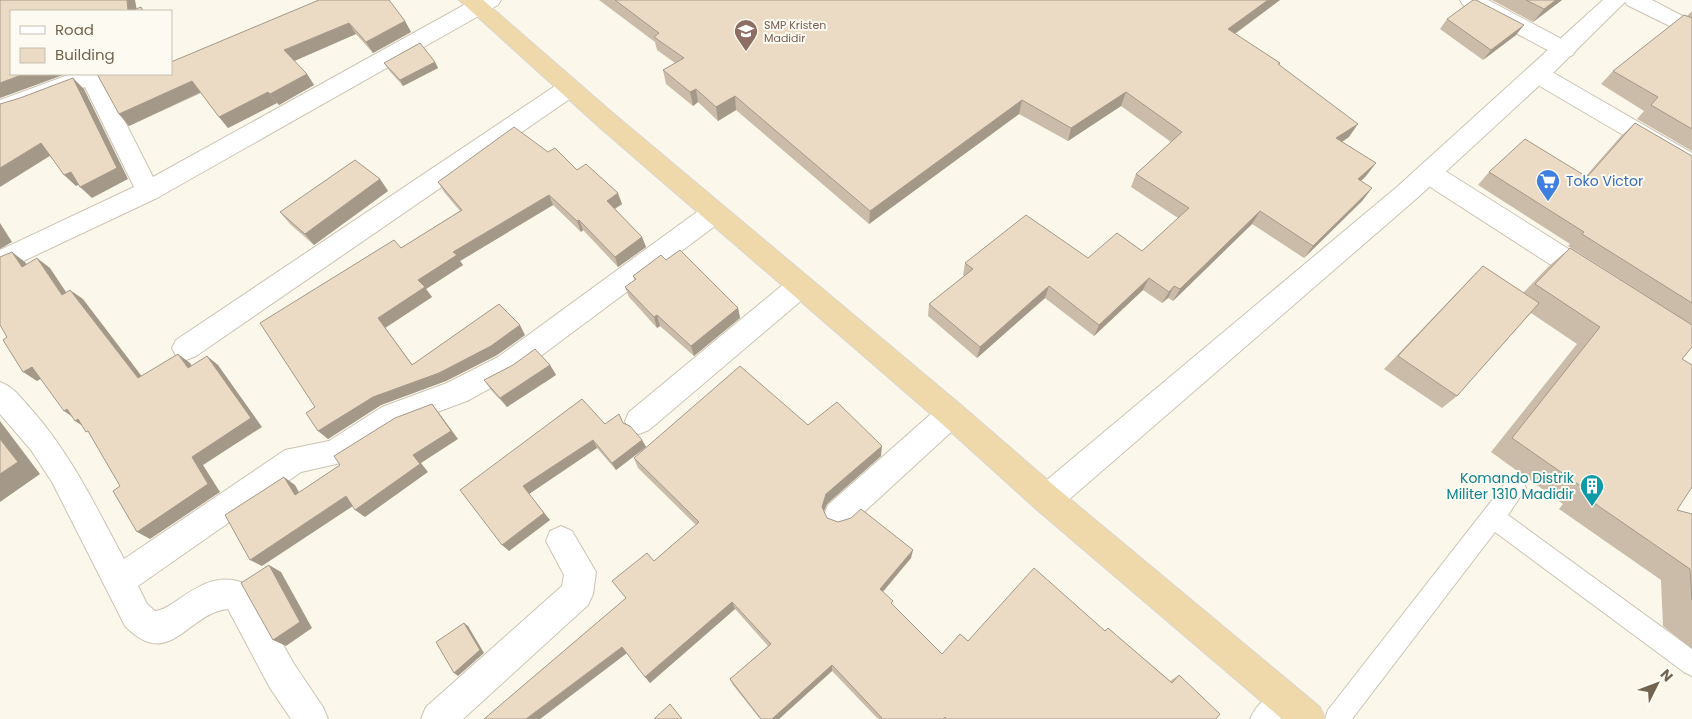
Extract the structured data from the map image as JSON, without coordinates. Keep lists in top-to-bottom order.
{
  "places": {
    "school or university": ["SMP Kristen Madidir"],
    "supermarket": ["Toko Victor"],
    "building": ["Komando Distrik Militer 1310 Madidir"]
  },
  "legend": ["Road", "Building"],
  "north": "top right"
}
